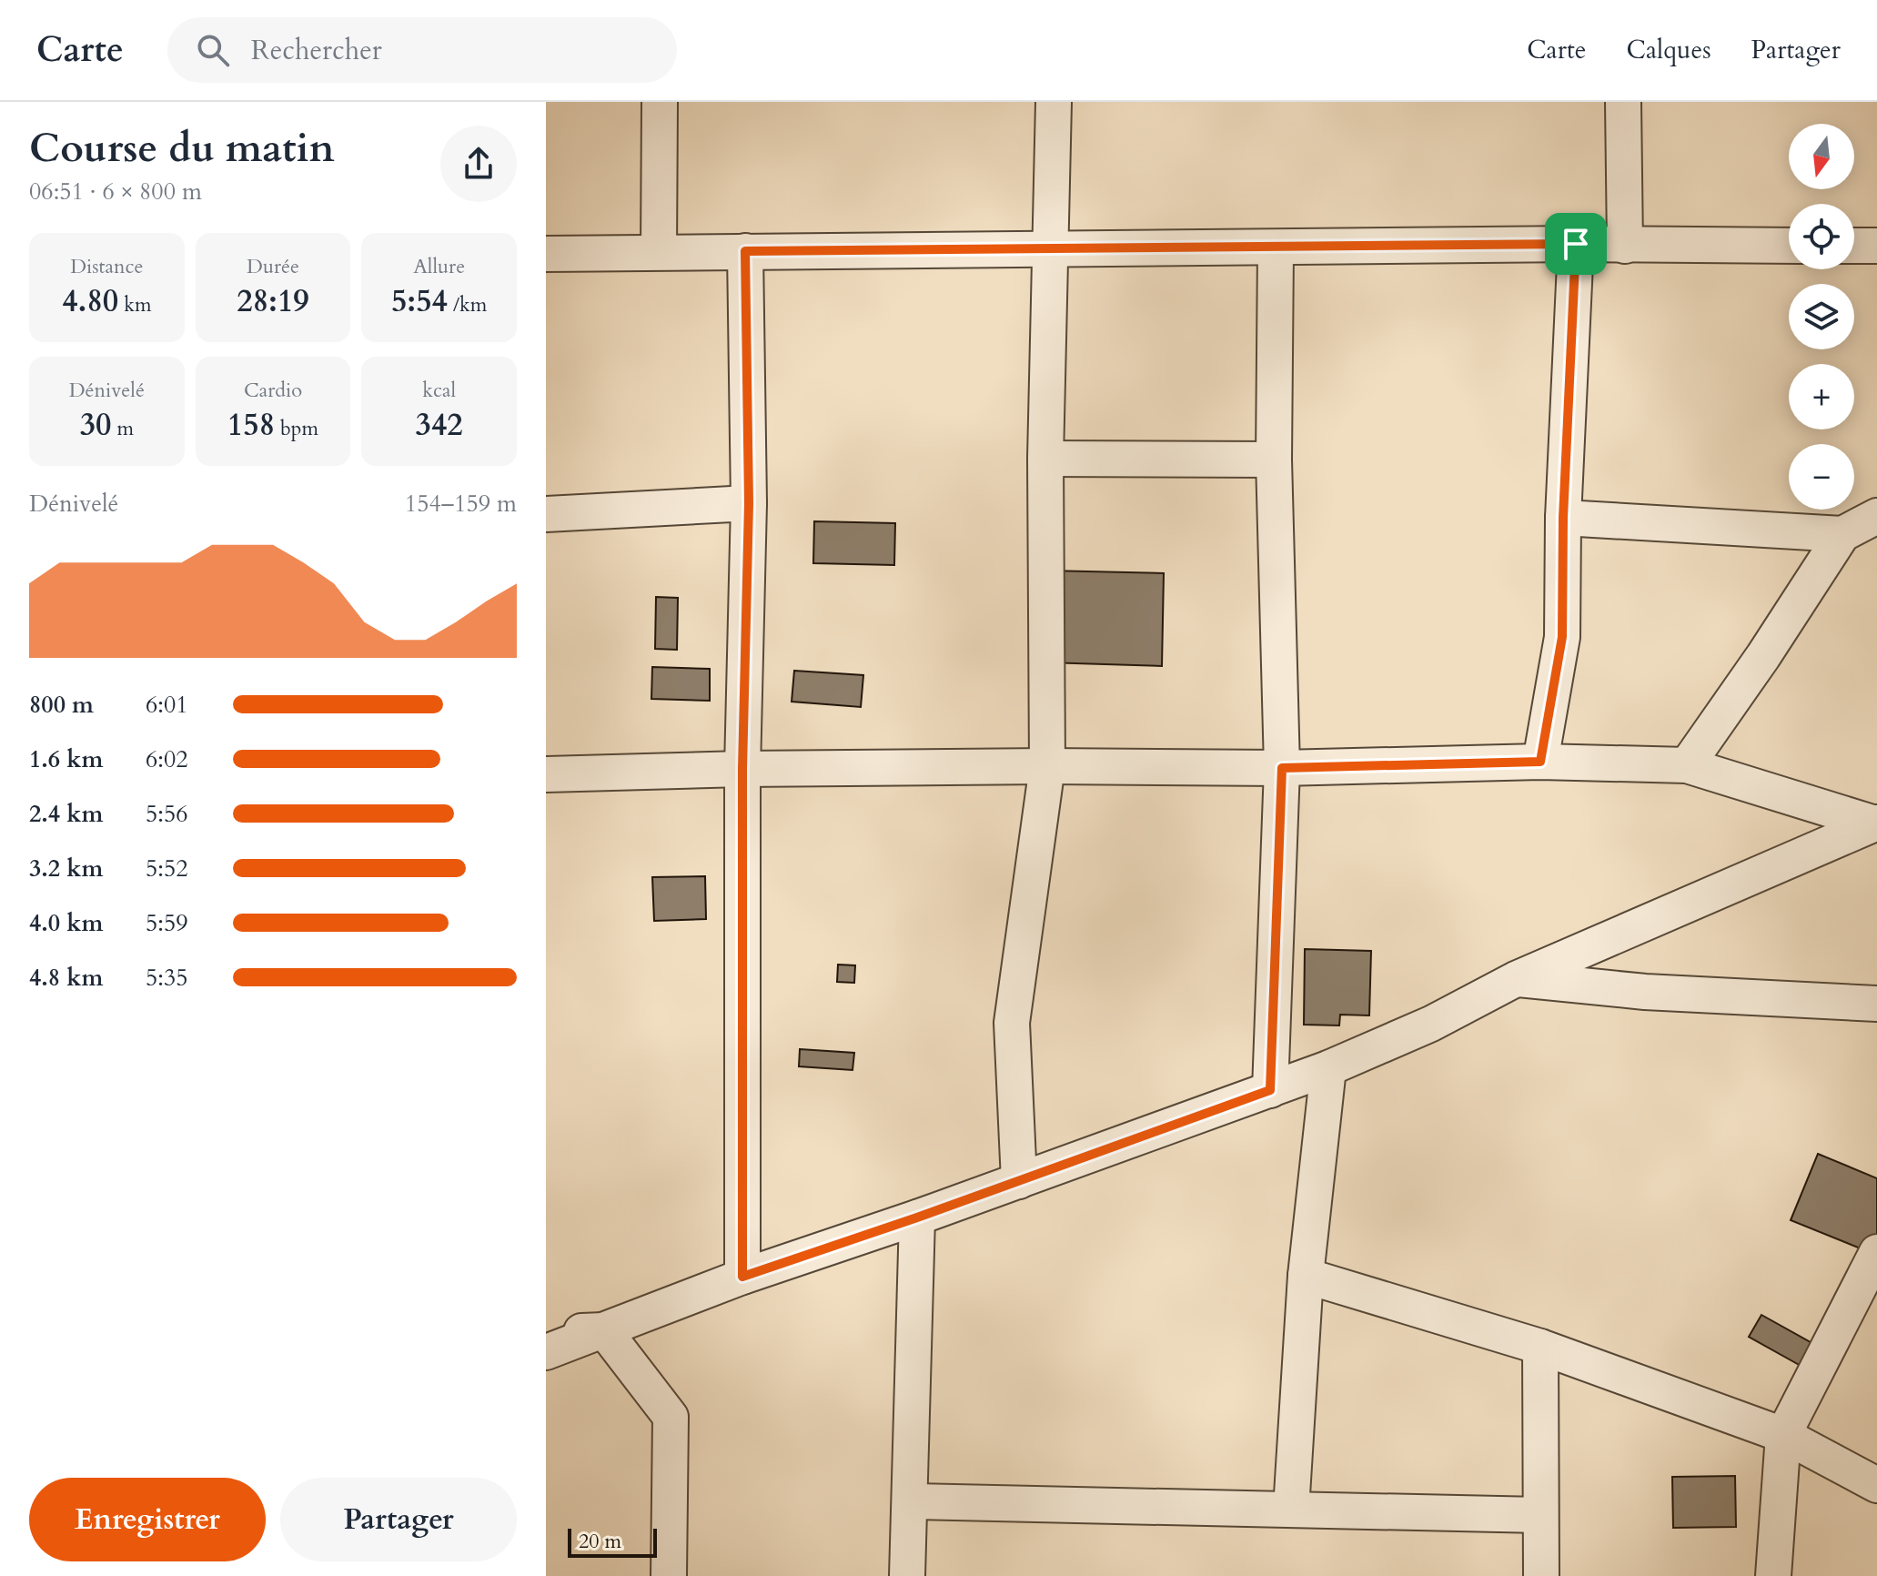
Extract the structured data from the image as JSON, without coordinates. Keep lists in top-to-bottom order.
{
  "scale_bar": "20 m",
  "north": "bottom",
  "page": {
    "header": "Carte",
    "search": "Rechercher",
    "nav": ["Carte", "Calques", "Partager"],
    "heading": ["Course du matin", "06:51 · 6 × 800 m"],
    "map_buttons": ["+", "−"],
    "stats": [
      ["Distance", "4.80 km"],
      ["Durée", "28:19"],
      ["Allure", "5:54 /km"],
      ["Dénivelé", "30 m"],
      ["Cardio", "158 bpm"],
      ["kcal", "342"]
    ],
    "chart": ["Dénivelé", "154–159 m"],
    "list": [
      {
        "name": "800 m",
        "note": "6:01"
      },
      {
        "name": "1.6 km",
        "note": "6:02"
      },
      {
        "name": "2.4 km",
        "note": "5:56"
      },
      {
        "name": "3.2 km",
        "note": "5:52"
      },
      {
        "name": "4.0 km",
        "note": "5:59"
      },
      {
        "name": "4.8 km",
        "note": "5:35"
      }
    ],
    "buttons": ["Enregistrer", "Partager"],
    "scale": "20 m"
  }
}
